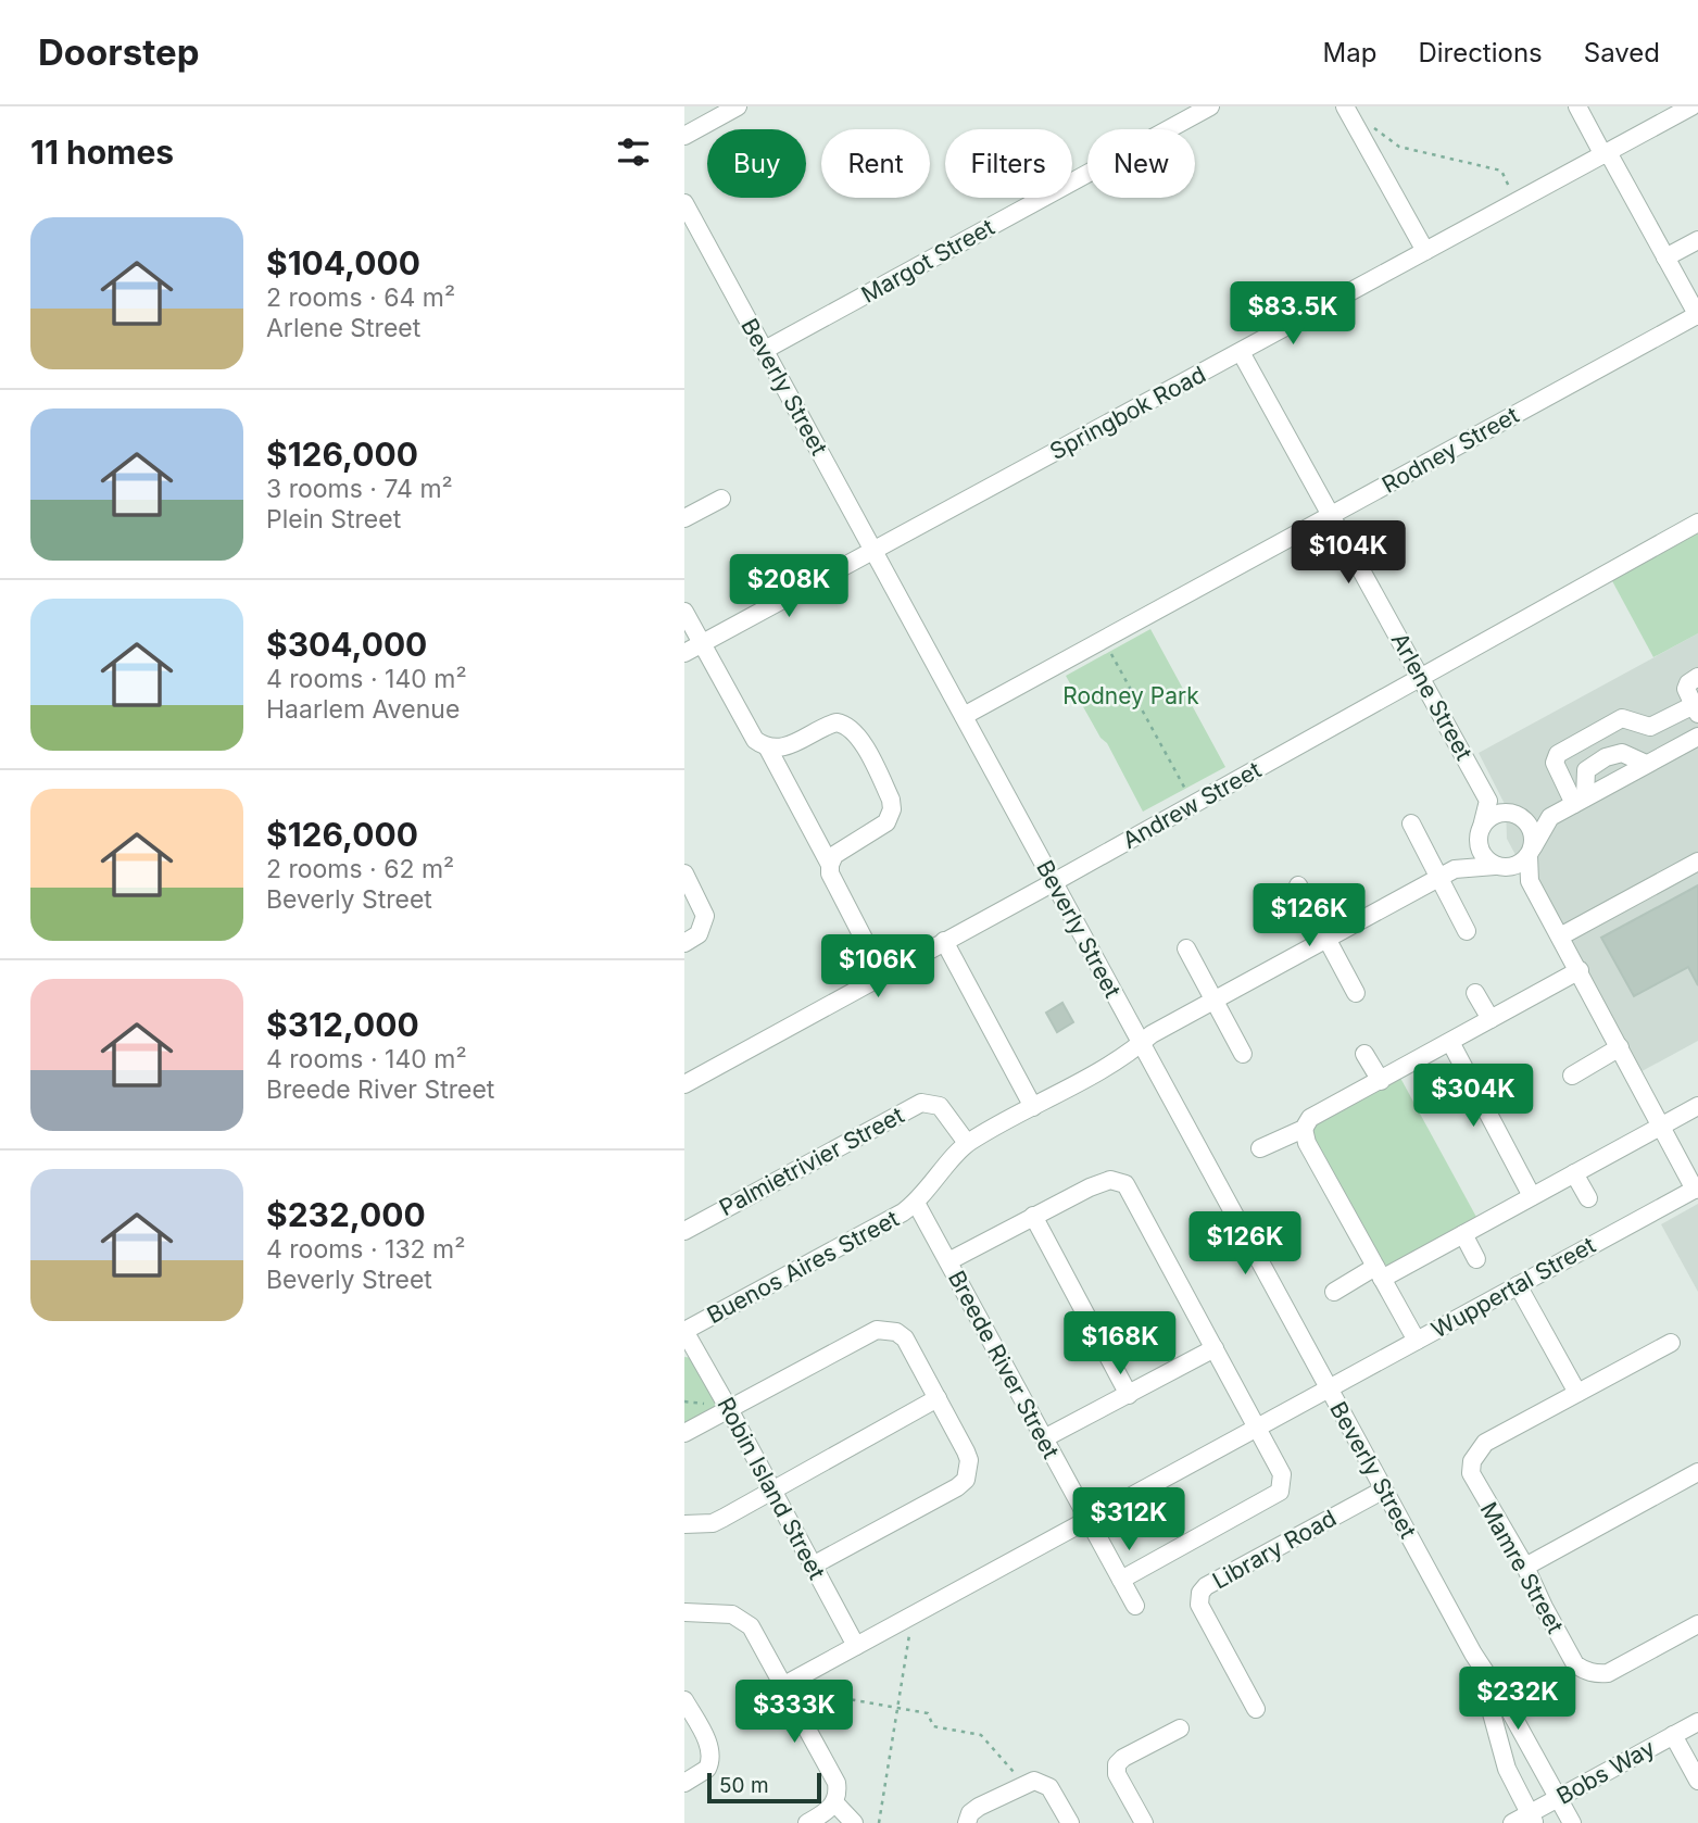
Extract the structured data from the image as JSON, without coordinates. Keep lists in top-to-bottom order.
{
  "streets": {
    "street": [
      "Margot Street",
      "Beverly Street",
      "Springbok Road",
      "Rodney Street",
      "Arlene Street",
      "Andrew Street",
      "Palmietrivier Street",
      "Buenos Aires Street",
      "Wuppertal Street",
      "Breede River Street",
      "Robin Island Street",
      "Library Road",
      "Mamre Street",
      "Bobs Way"
    ]
  },
  "crossings": [
    ["Margot Street", "Beverly Street"],
    ["Beverly Street", "Springbok Road"],
    ["Beverly Street", "Rodney Street"],
    ["Beverly Street", "Andrew Street"],
    ["Beverly Street", "Buenos Aires Street"],
    ["Beverly Street", "Wuppertal Street"],
    ["Beverly Street", "Library Road"],
    ["Beverly Street", "Bobs Way"],
    ["Springbok Road", "Arlene Street"],
    ["Rodney Street", "Arlene Street"],
    ["Arlene Street", "Andrew Street"],
    ["Palmietrivier Street", "Buenos Aires Street"],
    ["Buenos Aires Street", "Breede River Street"],
    ["Buenos Aires Street", "Robin Island Street"],
    ["Wuppertal Street", "Breede River Street"],
    ["Wuppertal Street", "Robin Island Street"]
  ],
  "parks": ["Rodney Park"],
  "scale_bar": "50 m",
  "page": {
    "header": "Doorstep",
    "nav": ["Map", "Directions", "Saved"],
    "heading": "11 homes",
    "chip": [
      "Buy",
      "Rent",
      "Filters",
      "New"
    ],
    "list": [
      {
        "name": "$104,000",
        "note": "2 rooms · 64 m² · Arlene Street"
      },
      {
        "name": "$126,000",
        "note": "3 rooms · 74 m² · Plein Street"
      },
      {
        "name": "$304,000",
        "note": "4 rooms · 140 m² · Haarlem Avenue"
      },
      {
        "name": "$126,000",
        "note": "2 rooms · 62 m² · Beverly Street"
      },
      {
        "name": "$312,000",
        "note": "4 rooms · 140 m² · Breede River Street"
      },
      {
        "name": "$232,000",
        "note": "4 rooms · 132 m² · Beverly Street"
      }
    ],
    "price": [
      "$83.5K",
      "$104K",
      "$208K",
      "$126K",
      "$106K",
      "$304K",
      "$126K",
      "$168K",
      "$312K",
      "$232K",
      "$333K"
    ],
    "scale": "50 m"
  }
}
